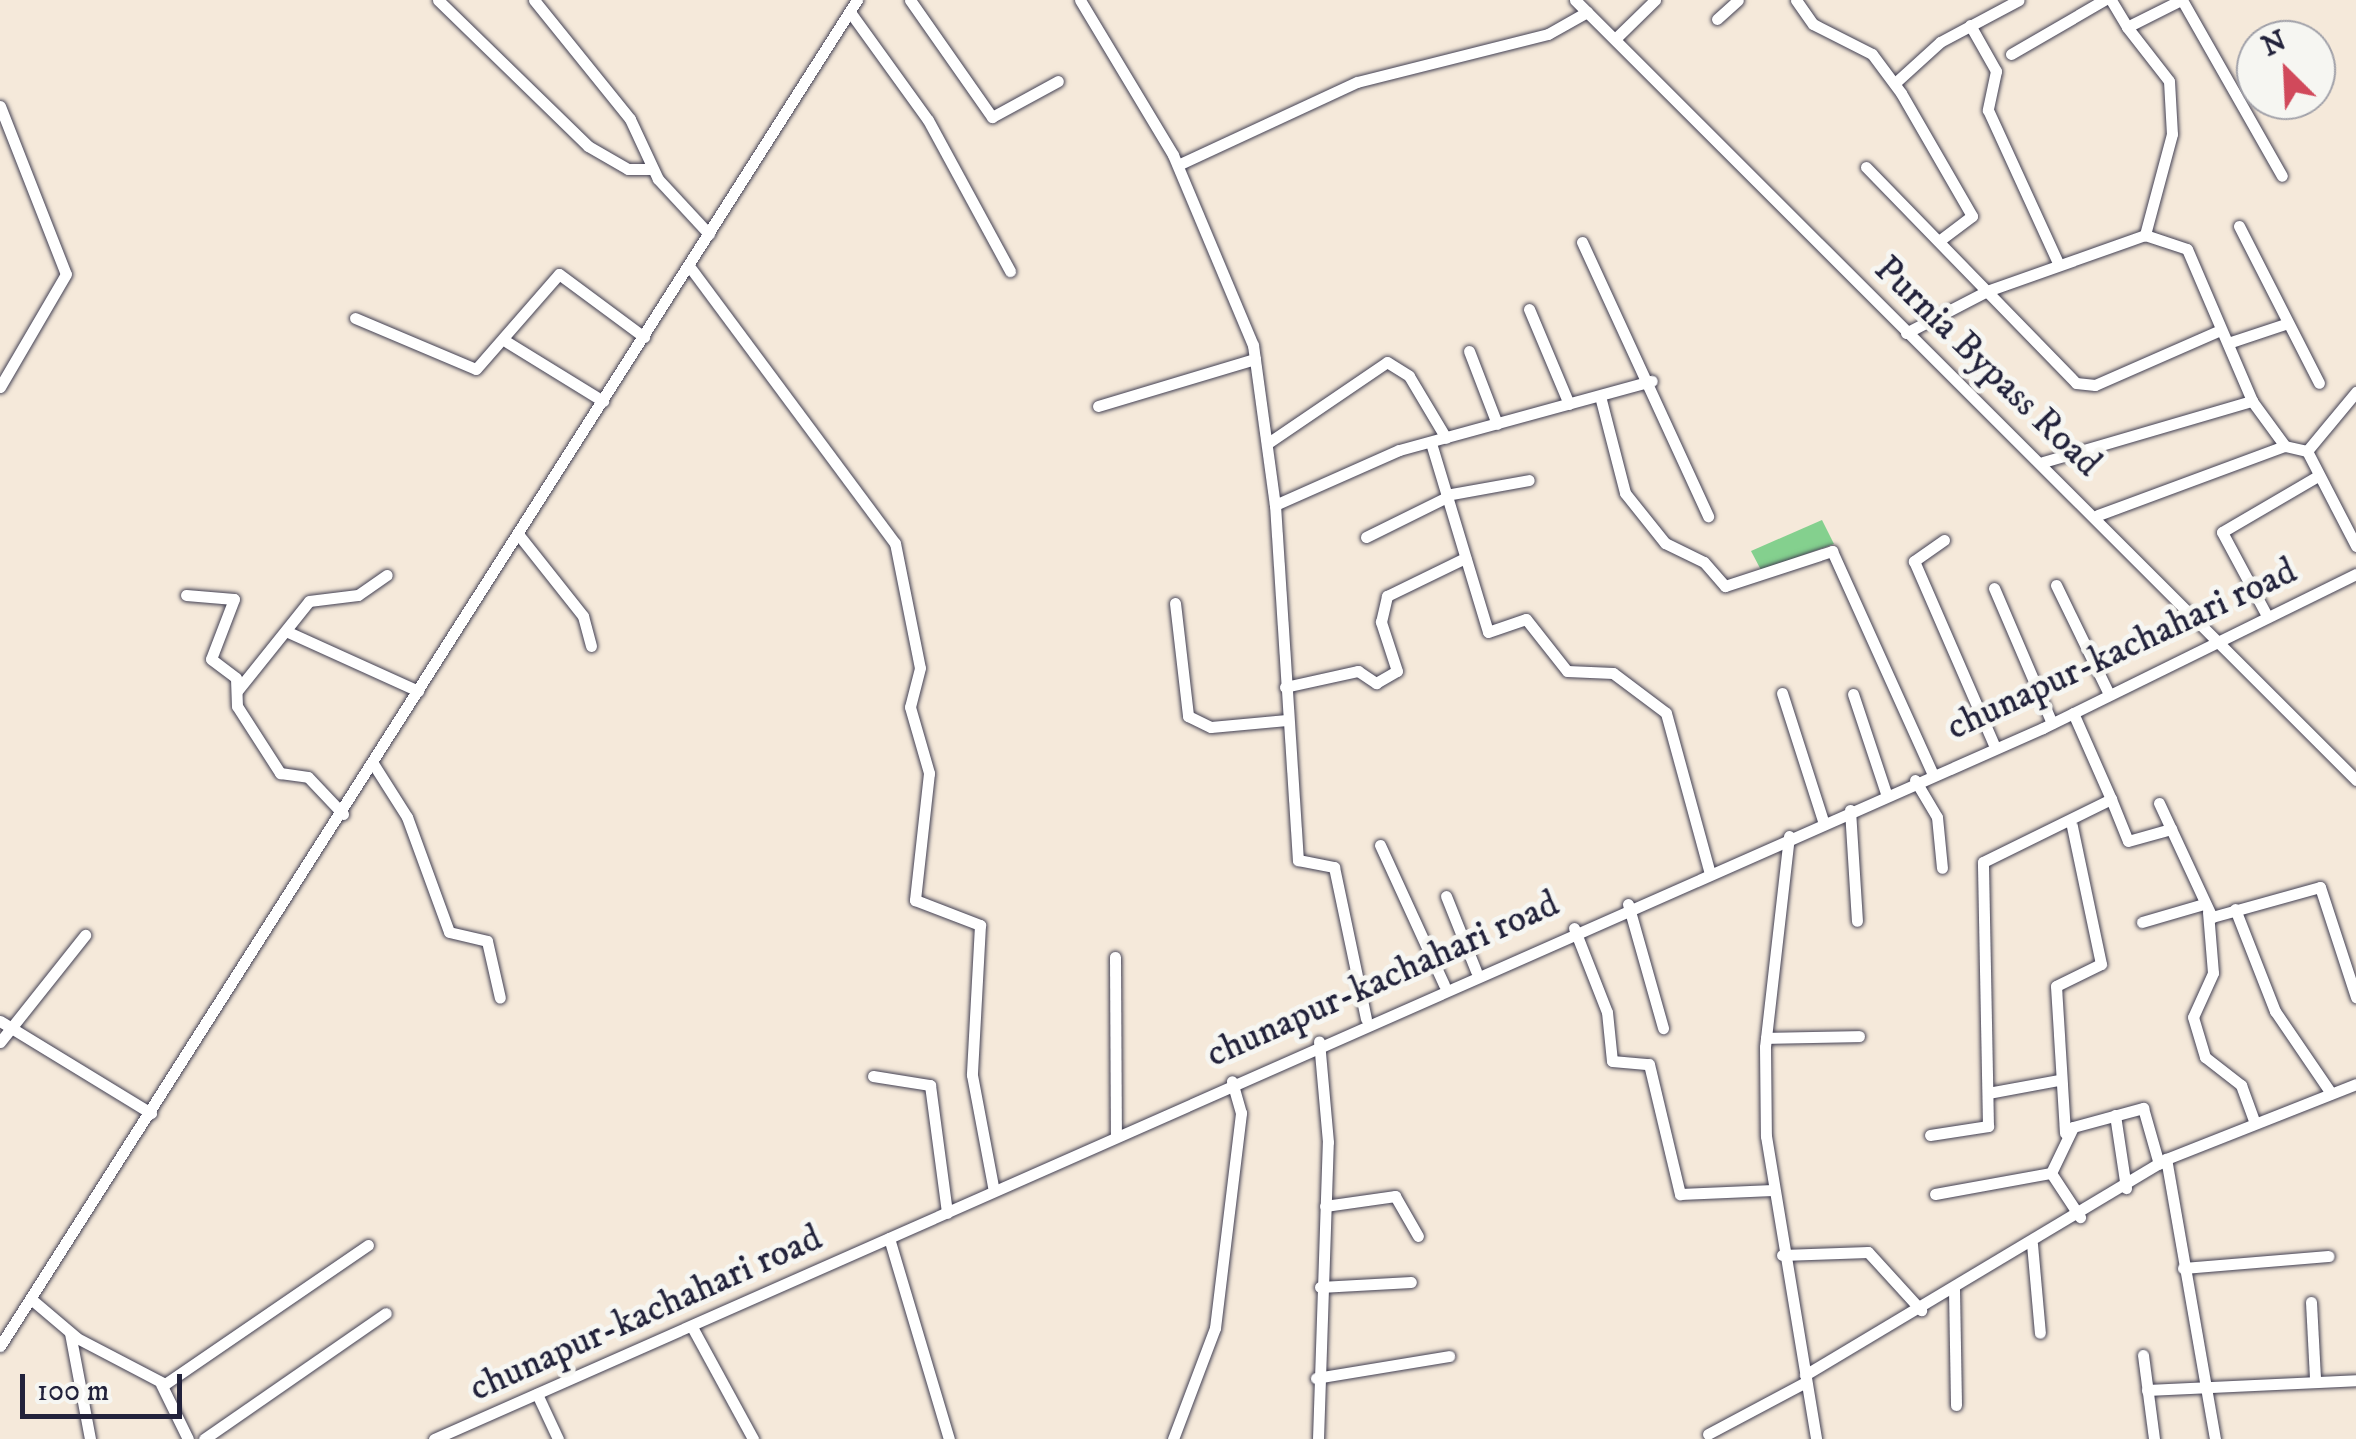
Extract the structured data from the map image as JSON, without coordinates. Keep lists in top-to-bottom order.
{
  "streets": {
    "street": ["Purnia Bypass Road", "chunapur-kachahari road"]
  },
  "crossings": [
    ["Purnia Bypass Road", "chunapur-kachahari road"]
  ],
  "scale_bar": "100 m",
  "north": "top left"
}
